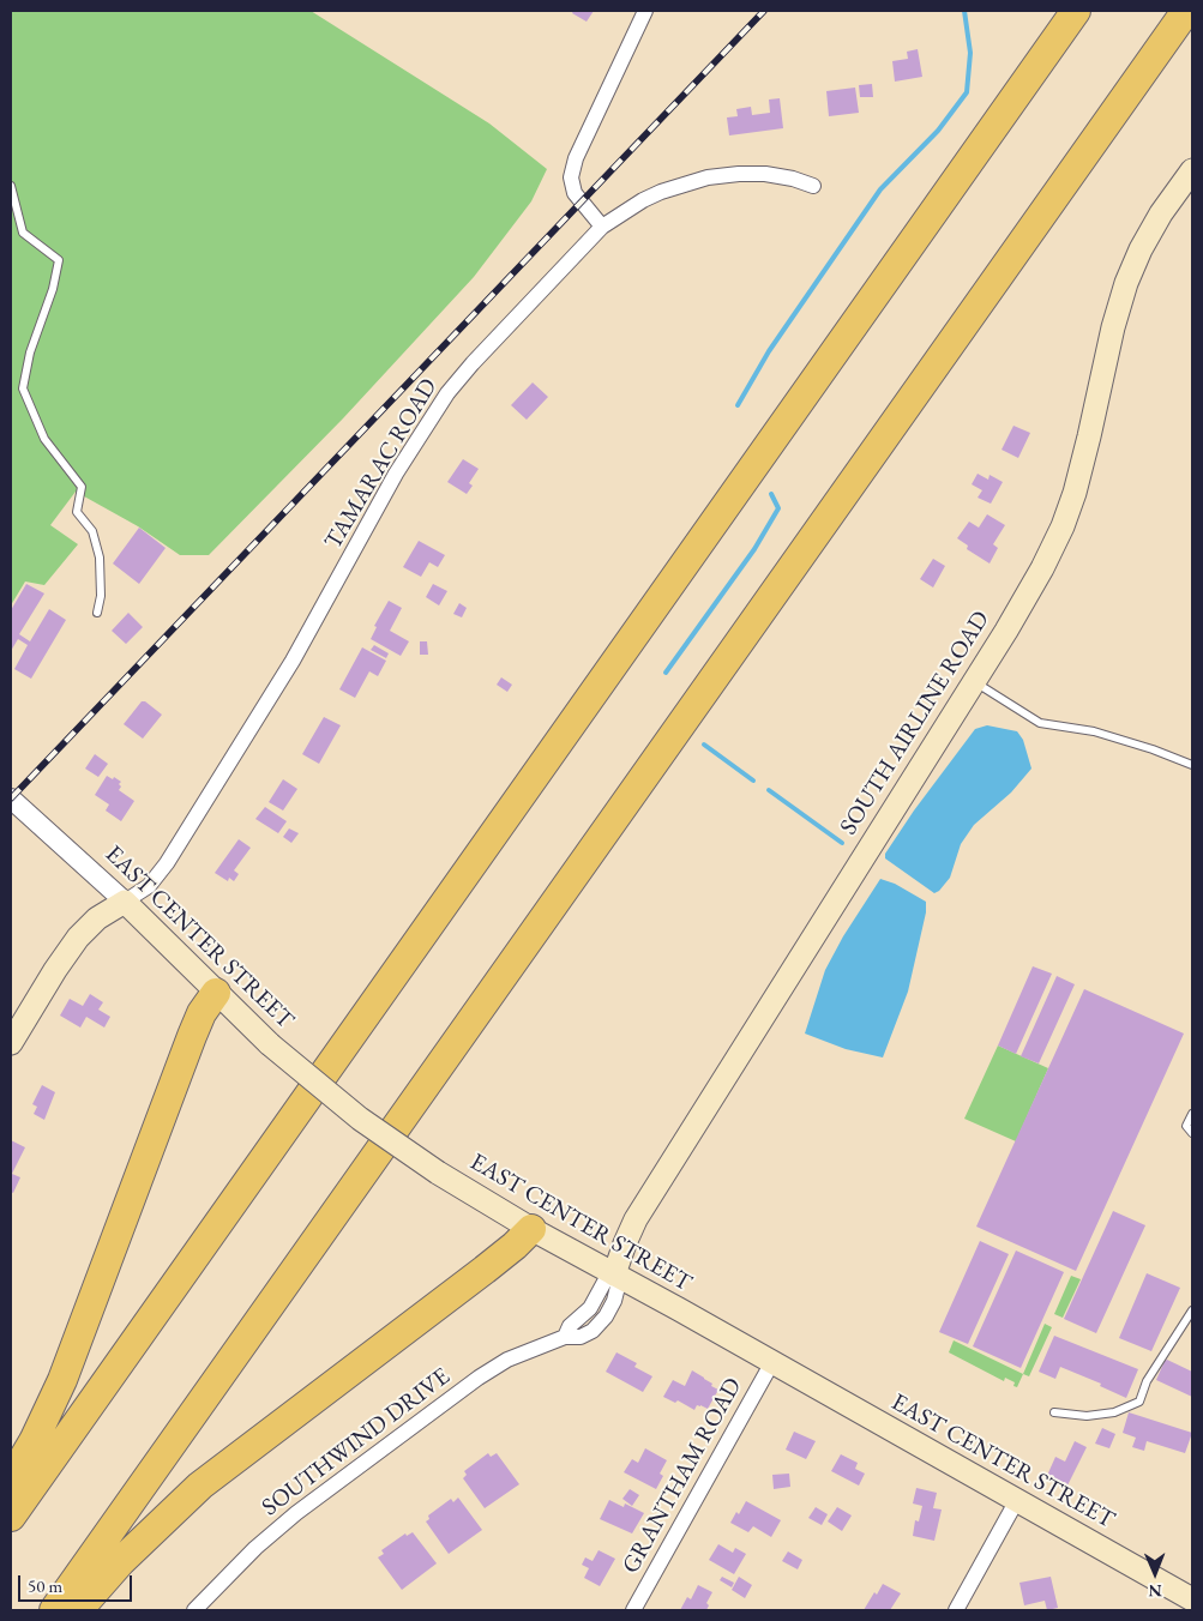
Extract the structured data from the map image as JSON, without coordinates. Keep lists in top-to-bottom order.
{
  "streets": {
    "main road": ["SOUTH AIRLINE ROAD", "EAST CENTER STREET"],
    "street": ["TAMARAC ROAD", "SOUTHWIND DRIVE", "GRANTHAM ROAD"]
  },
  "crossings": [
    ["TAMARAC ROAD", "EAST CENTER STREET"],
    ["SOUTH AIRLINE ROAD", "EAST CENTER STREET"],
    ["SOUTH AIRLINE ROAD", "SOUTHWIND DRIVE"],
    ["EAST CENTER STREET", "SOUTHWIND DRIVE"],
    ["EAST CENTER STREET", "GRANTHAM ROAD"]
  ],
  "scale_bar": "50 m",
  "north": "bottom"
}
